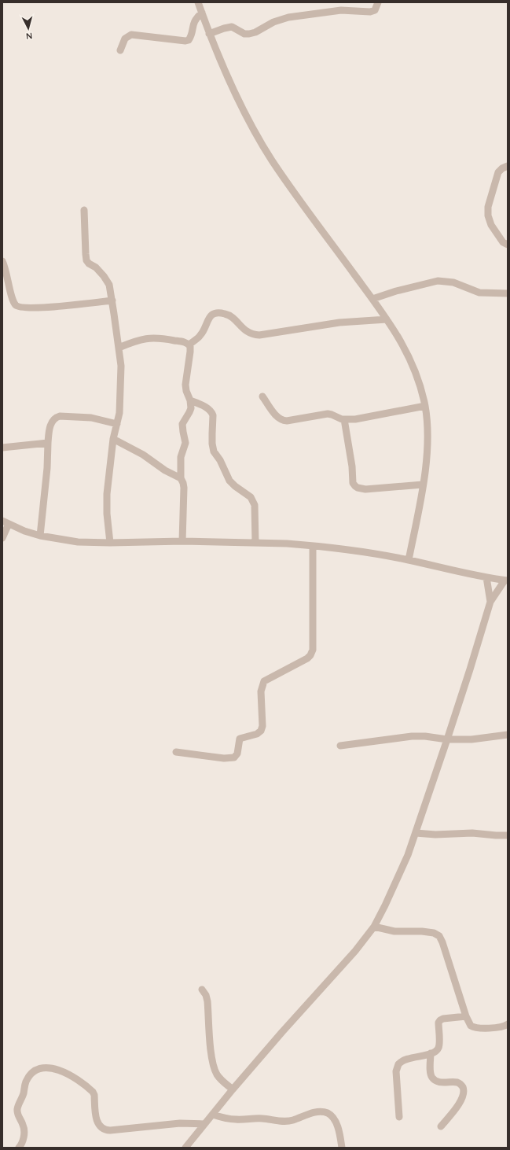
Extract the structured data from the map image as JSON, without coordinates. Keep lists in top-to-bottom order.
{
  "north": "bottom"
}
